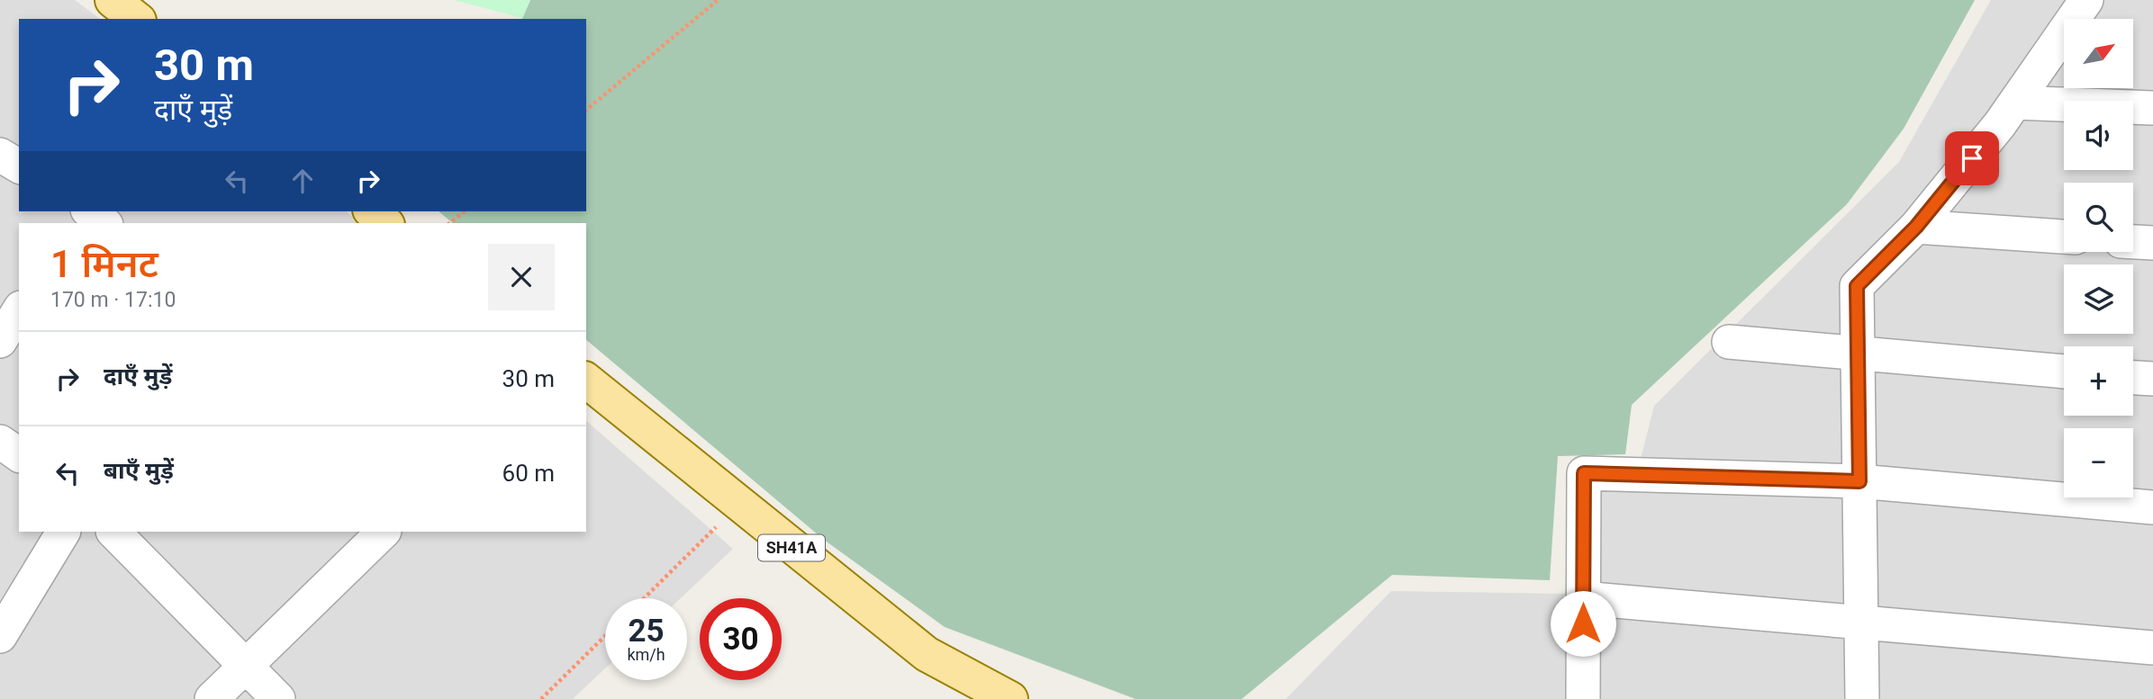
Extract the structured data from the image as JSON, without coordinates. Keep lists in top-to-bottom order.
{
  "streets": {
    "main road": ["SH41A"]
  },
  "north": "top right",
  "page": {
    "map_buttons": ["+", "−"],
    "turn": ["30 m", "दाएँ मुड़ें"],
    "heading": ["1 मिनट", "170 m · 17:10"],
    "list": [
      {
        "name": "दाएँ मुड़ें",
        "value": "30 m"
      },
      {
        "name": "बाएँ मुड़ें",
        "value": "60 m"
      }
    ],
    "speed": "25 km/h",
    "limit": "30"
  }
}
